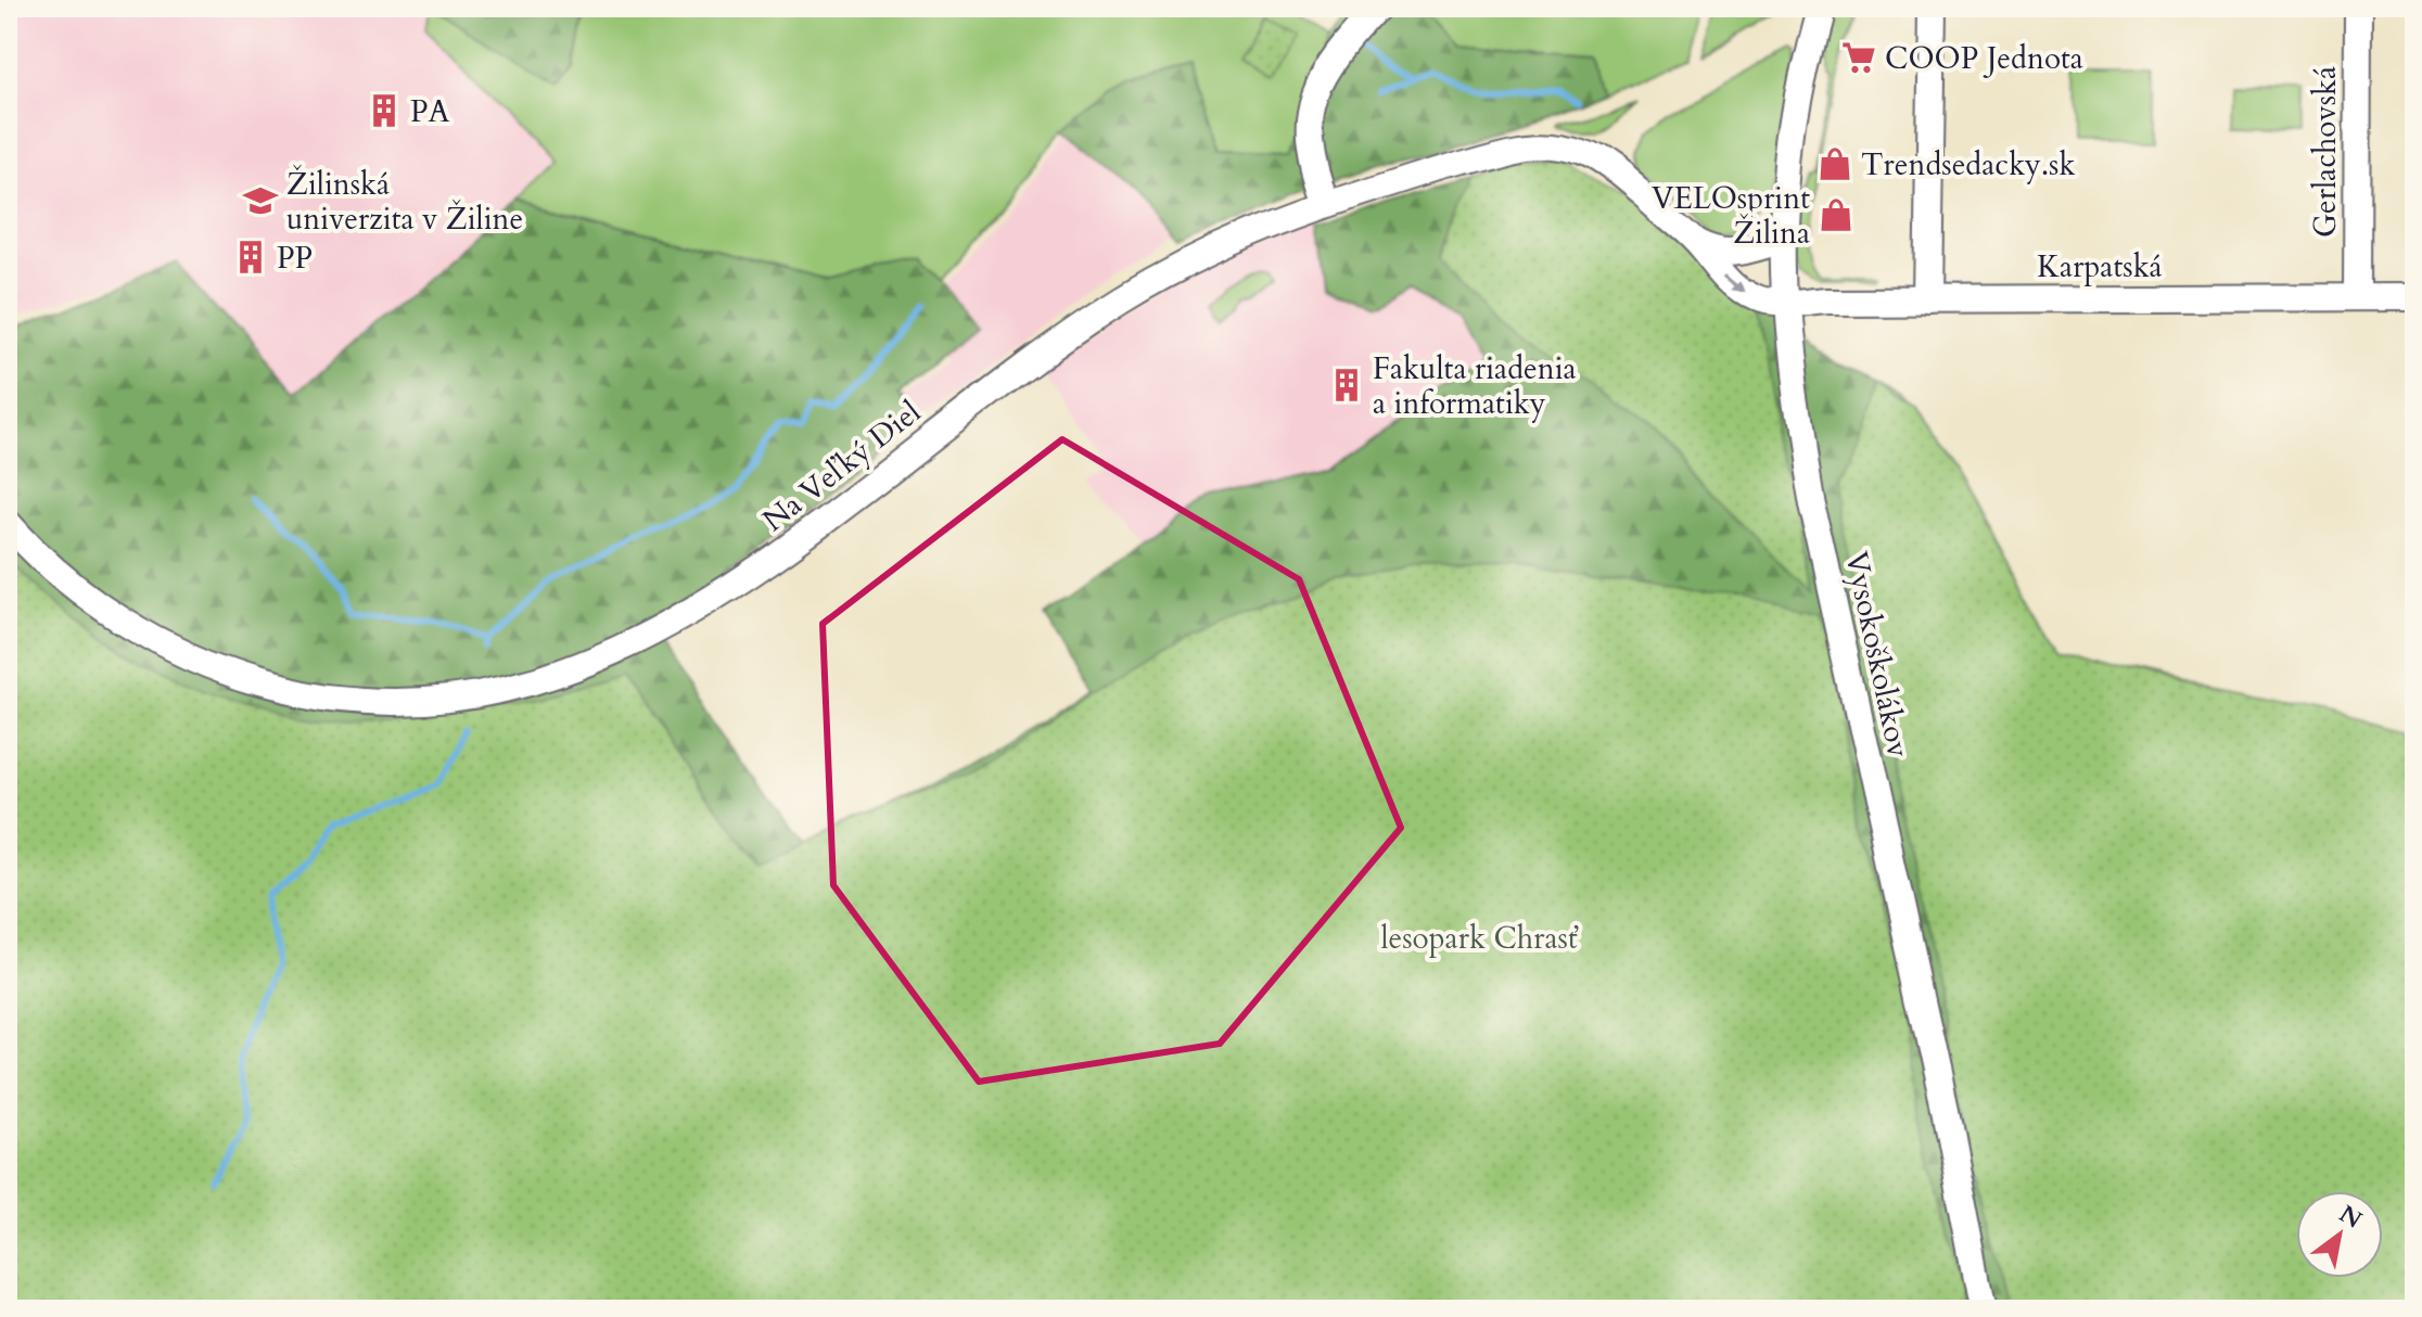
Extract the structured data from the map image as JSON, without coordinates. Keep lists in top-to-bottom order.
{
  "streets": {
    "street": [
      "Gerlachovská",
      "Karpatská",
      "Na Veľký Diel",
      "Vysokoškolákov"
    ]
  },
  "crossings": [
    ["Gerlachovská", "Karpatská"],
    ["Karpatská", "Na Veľký Diel"],
    ["Karpatská", "Vysokoškolákov"],
    ["Na Veľký Diel", "Vysokoškolákov"]
  ],
  "parks": ["lesopark Chrasť"],
  "places": {
    "supermarket": ["COOP Jednota"],
    "building": ["PA", "PP", "Fakulta riadenia a informatiky"],
    "shop": ["Trendsedacky.sk", "VELOsprint Žilina"],
    "school or university": ["Žilinská univerzita v Žiline"]
  },
  "north": "top right"
}
